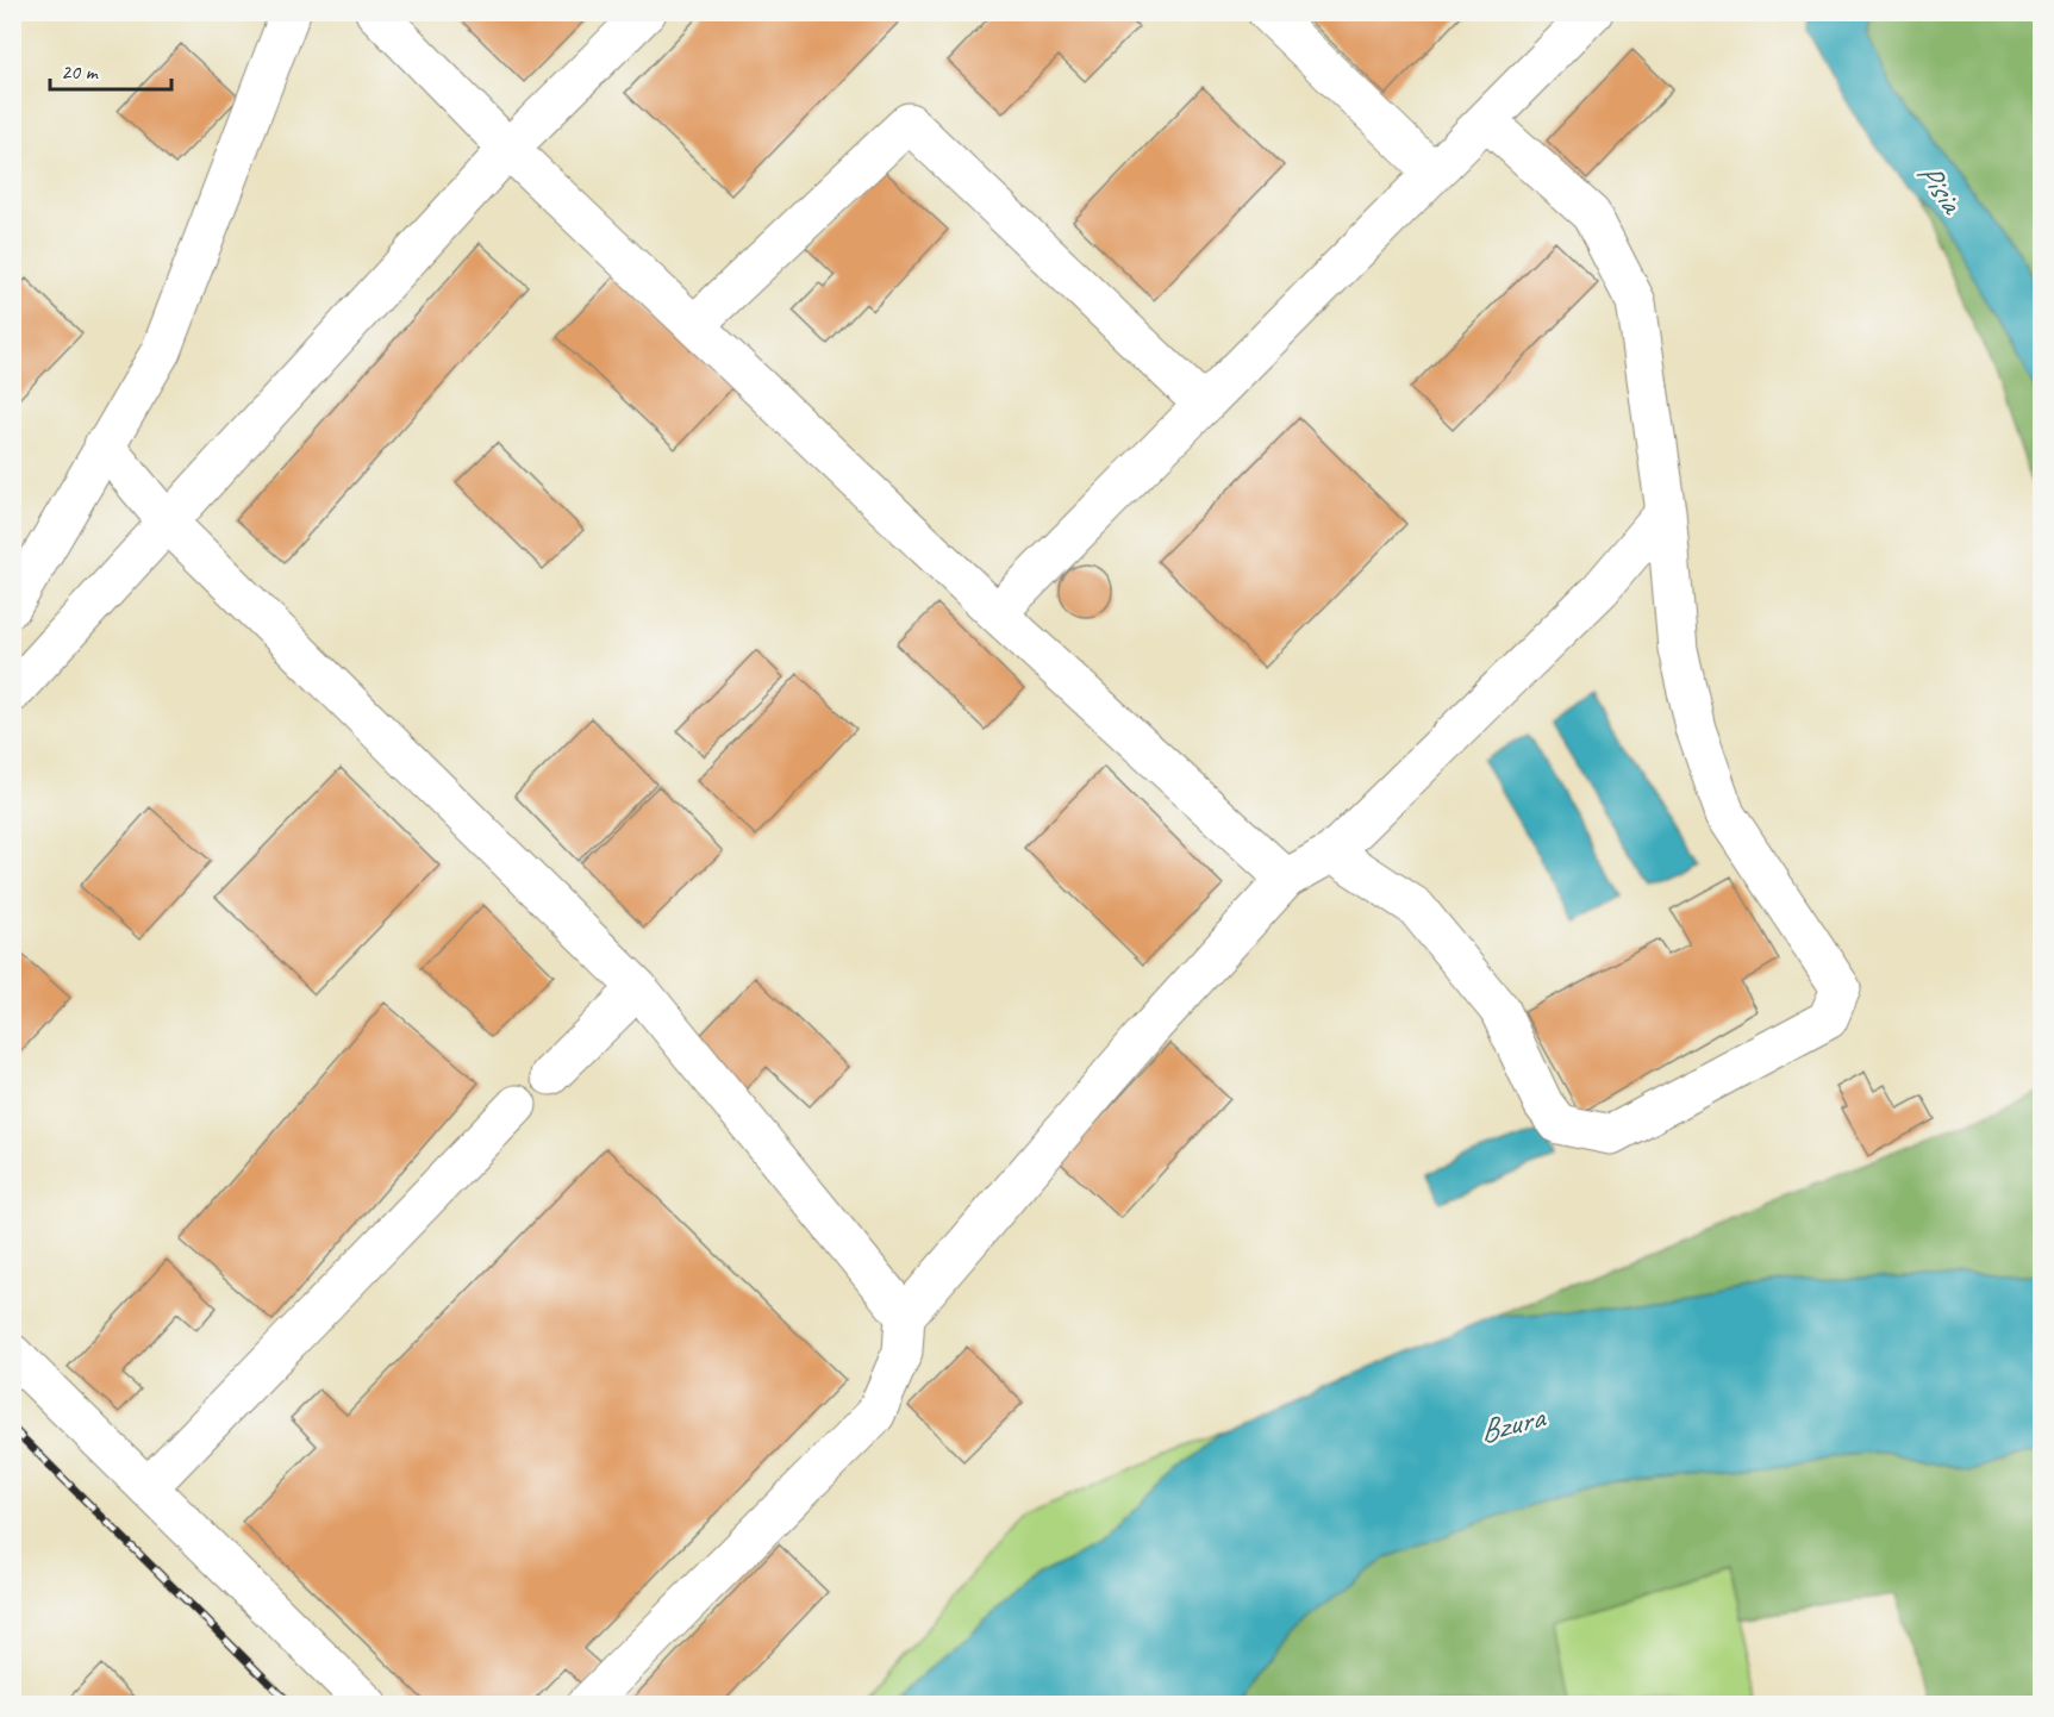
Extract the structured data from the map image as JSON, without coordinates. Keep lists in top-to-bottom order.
{
  "water": ["Pisia", "Bzura"],
  "scale_bar": "20 m"
}
